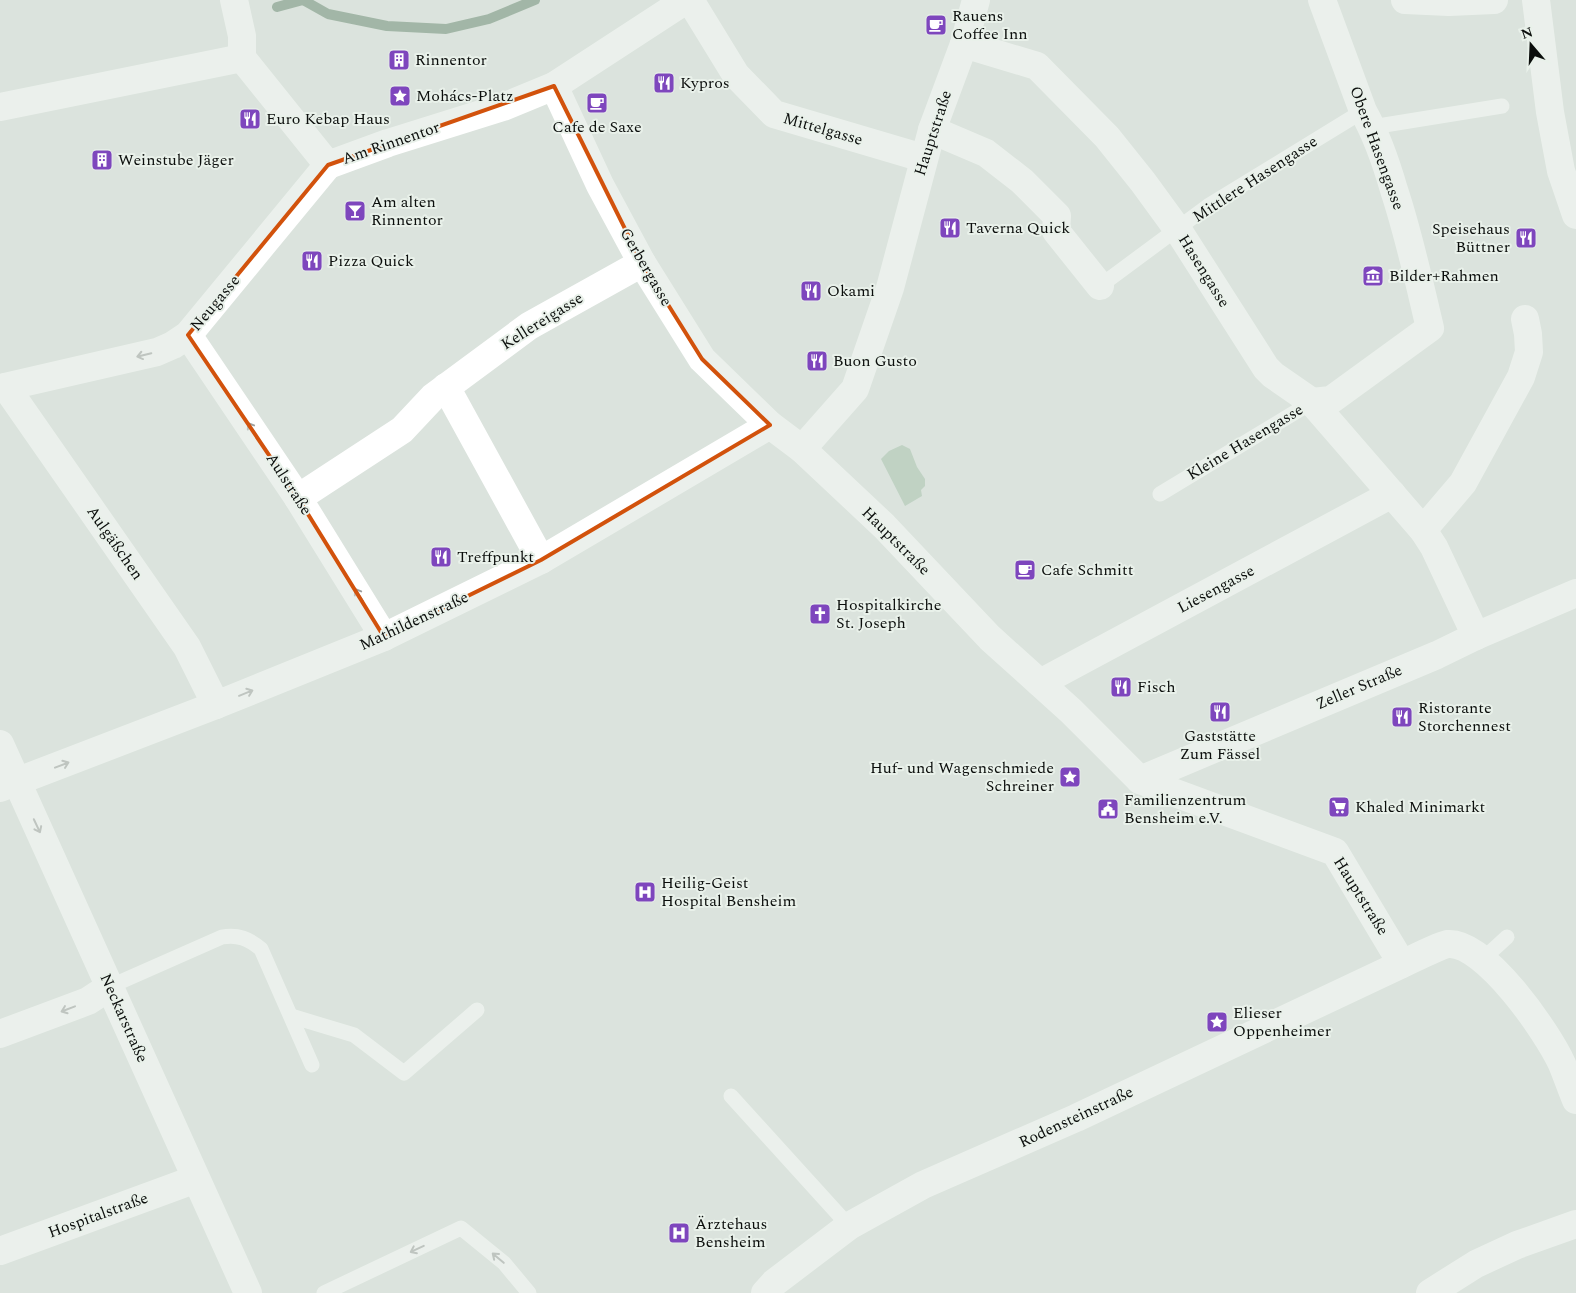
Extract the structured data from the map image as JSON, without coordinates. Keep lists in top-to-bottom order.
{
  "streets": {
    "street": [
      "Mittelgasse",
      "Hauptstraße",
      "Am Rinnentor",
      "Obere Hasengasse",
      "Mittlere Hasengasse",
      "Gerbergasse",
      "Hasengasse",
      "Neugasse",
      "Kellereigasse",
      "Kleine Hasengasse",
      "Aulstraße",
      "Aulgäßchen",
      "Liesengasse",
      "Mathildenstraße",
      "Zeller Straße",
      "Neckarstraße",
      "Rodensteinstraße",
      "Hospitalstraße"
    ]
  },
  "crossings": [
    ["Mittelgasse", "Hauptstraße"],
    ["Hauptstraße", "Mittlere Hasengasse"],
    ["Hauptstraße", "Hasengasse"],
    ["Hauptstraße", "Liesengasse"],
    ["Hauptstraße", "Zeller Straße"],
    ["Hauptstraße", "Rodensteinstraße"],
    ["Am Rinnentor", "Gerbergasse"],
    ["Am Rinnentor", "Neugasse"],
    ["Obere Hasengasse", "Mittlere Hasengasse"],
    ["Obere Hasengasse", "Kleine Hasengasse"],
    ["Mittlere Hasengasse", "Hasengasse"],
    ["Gerbergasse", "Kellereigasse"],
    ["Gerbergasse", "Mathildenstraße"],
    ["Hasengasse", "Kleine Hasengasse"],
    ["Hasengasse", "Liesengasse"],
    ["Hasengasse", "Zeller Straße"],
    ["Neugasse", "Aulstraße"],
    ["Neugasse", "Aulgäßchen"],
    ["Kellereigasse", "Aulstraße"],
    ["Aulstraße", "Mathildenstraße"],
    ["Aulgäßchen", "Mathildenstraße"],
    ["Mathildenstraße", "Neckarstraße"],
    ["Neckarstraße", "Hospitalstraße"]
  ],
  "one_way": ["Neugasse", "Mathildenstraße", "Neckarstraße"],
  "places": {
    "cafe": ["Rauens Coffee Inn", "Cafe de Saxe", "Cafe Schmitt"],
    "building": ["Rinnentor", "Weinstube Jäger"],
    "restaurant": [
      "Kypros",
      "Euro Kebap Haus",
      "Taverna Quick",
      "Speisehaus Büttner",
      "Pizza Quick",
      "Okami",
      "Buon Gusto",
      "Treffpunkt",
      "Fisch",
      "Gaststätte Zum Fässel",
      "Ristorante Storchennest"
    ],
    "place": ["Mohács-Platz", "Huf- und Wagenschmiede Schreiner", "Elieser Oppenheimer"],
    "bar": ["Am alten Rinnentor"],
    "museum": ["Bilder+Rahmen"],
    "church": ["Hospitalkirche St. Joseph"],
    "supermarket": ["Khaled Minimarkt"],
    "public building": ["Familienzentrum Bensheim e.V."],
    "hospital": ["Heilig-Geist Hospital Bensheim", "Ärztehaus Bensheim"]
  },
  "north": "top"
}
